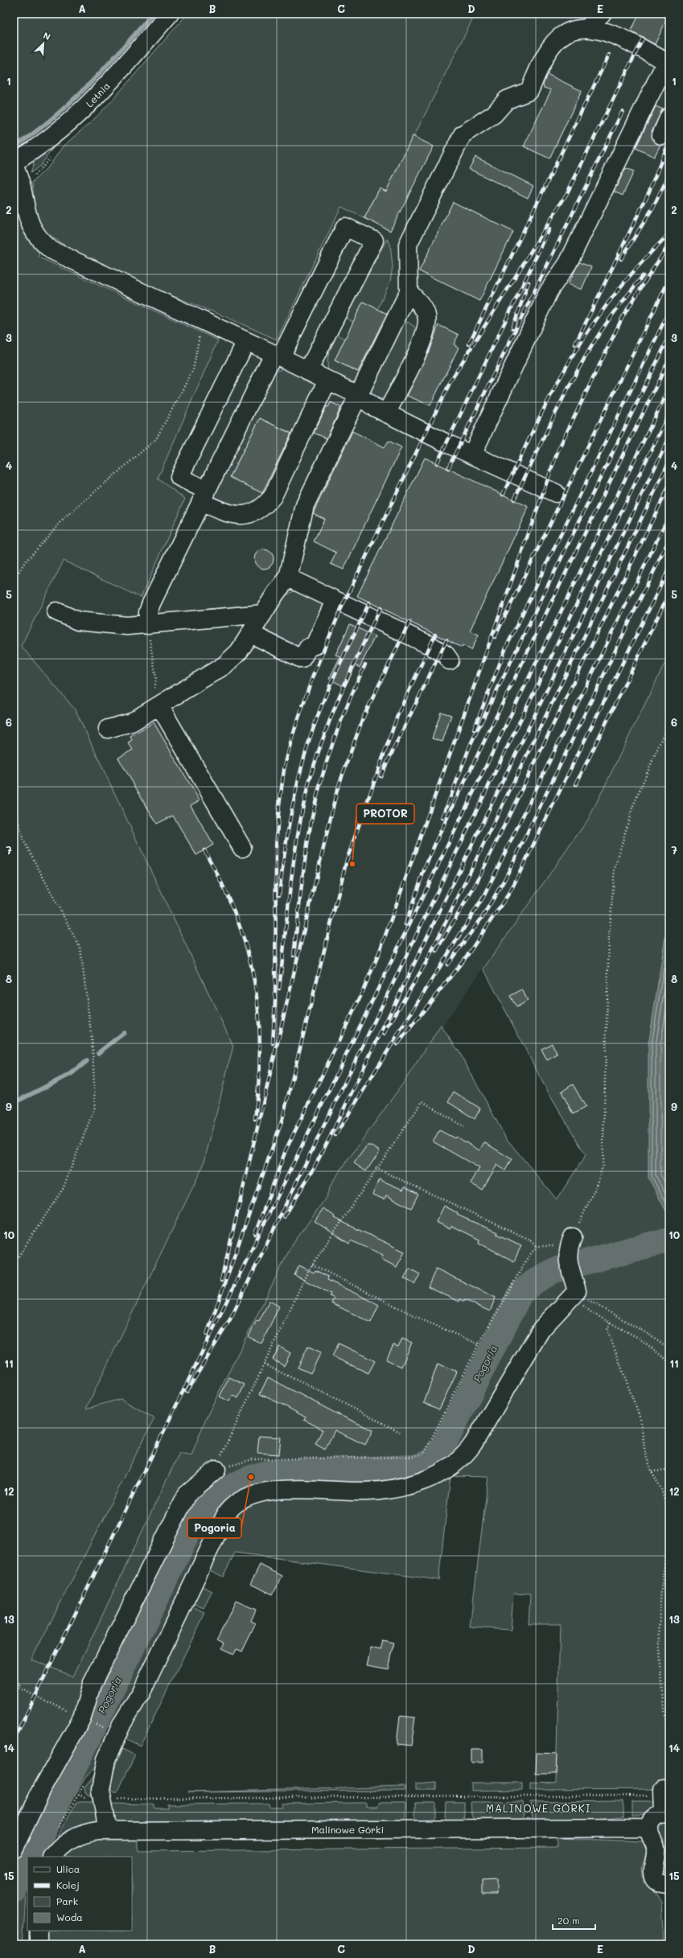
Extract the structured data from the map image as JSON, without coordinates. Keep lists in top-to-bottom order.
{
  "streets": {
    "street": ["Letnia", "Malinowe Górki"]
  },
  "districts": ["MALINOWE GÓRKI"],
  "water": ["Pogoria"],
  "places": ["PROTOR", "Pogoria"],
  "legend": [
    "Ulica",
    "Kolej",
    "Park",
    "Woda"
  ],
  "scale_bar": "20 m",
  "north": "top right",
  "grid": {
    "columns": [
      "A",
      "B",
      "C",
      "D",
      "E"
    ],
    "rows": [
      "1",
      "2",
      "3",
      "4",
      "5",
      "6",
      "7",
      "8",
      "9",
      "10",
      "11",
      "12",
      "13",
      "14",
      "15"
    ]
  }
}
